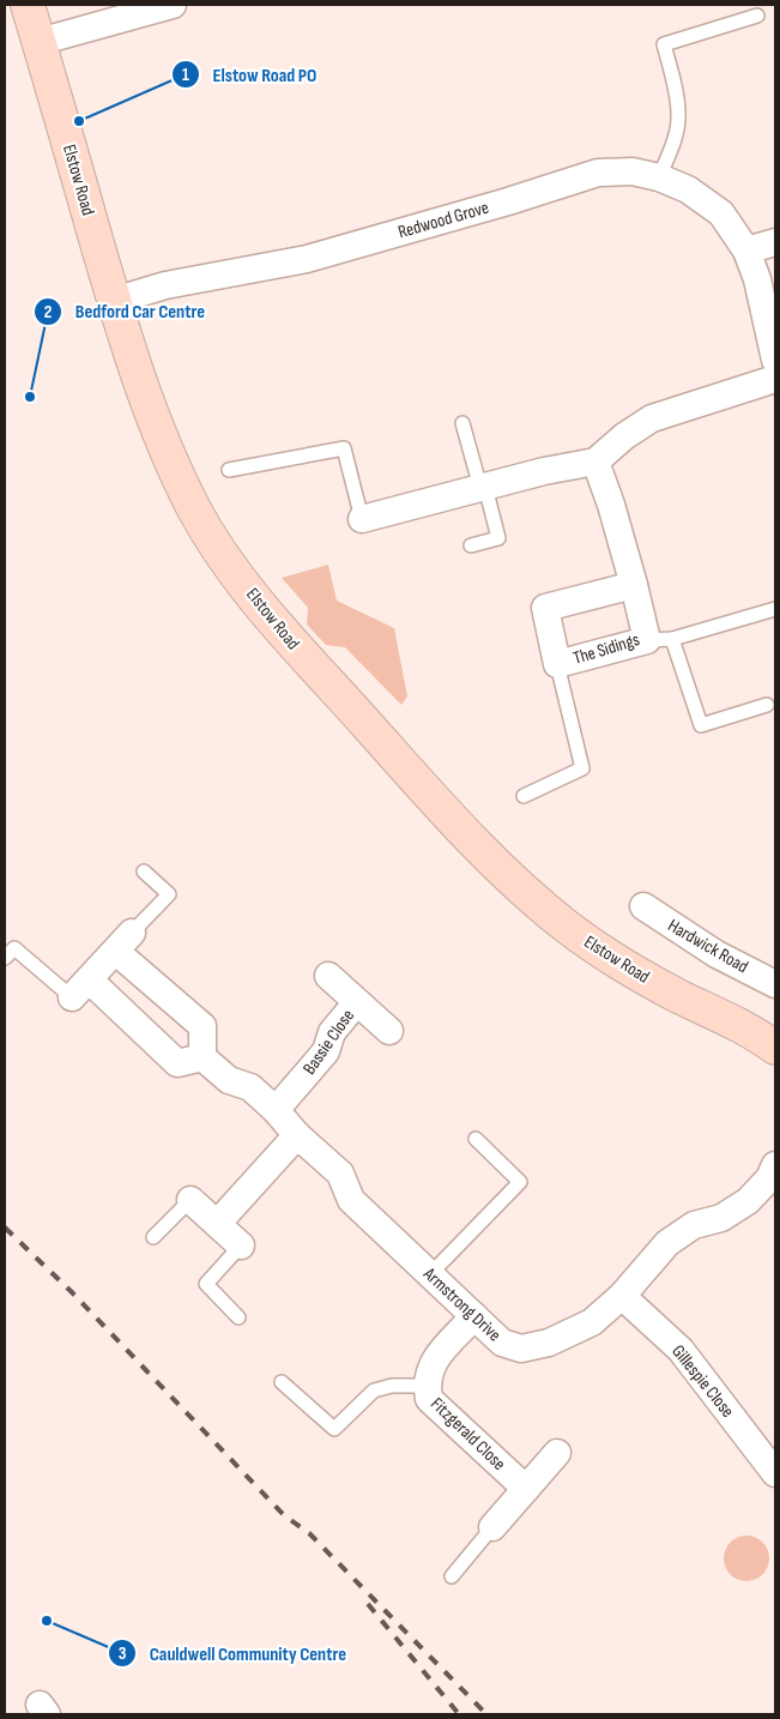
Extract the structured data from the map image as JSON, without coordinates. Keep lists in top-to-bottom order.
{
  "streets": {
    "street": [
      "Elstow Road",
      "Redwood Grove",
      "The Sidings",
      "Hardwick Road",
      "Bassie Close",
      "Armstrong Drive",
      "Gillespie Close",
      "Fitzgerald Close"
    ]
  },
  "crossings": [
    ["Elstow Road", "Redwood Grove"],
    ["Bassie Close", "Armstrong Drive"],
    ["Armstrong Drive", "Gillespie Close"],
    ["Armstrong Drive", "Fitzgerald Close"]
  ],
  "places": ["Elstow Road PO", "Bedford Car Centre", "Cauldwell Community Centre"]
}
